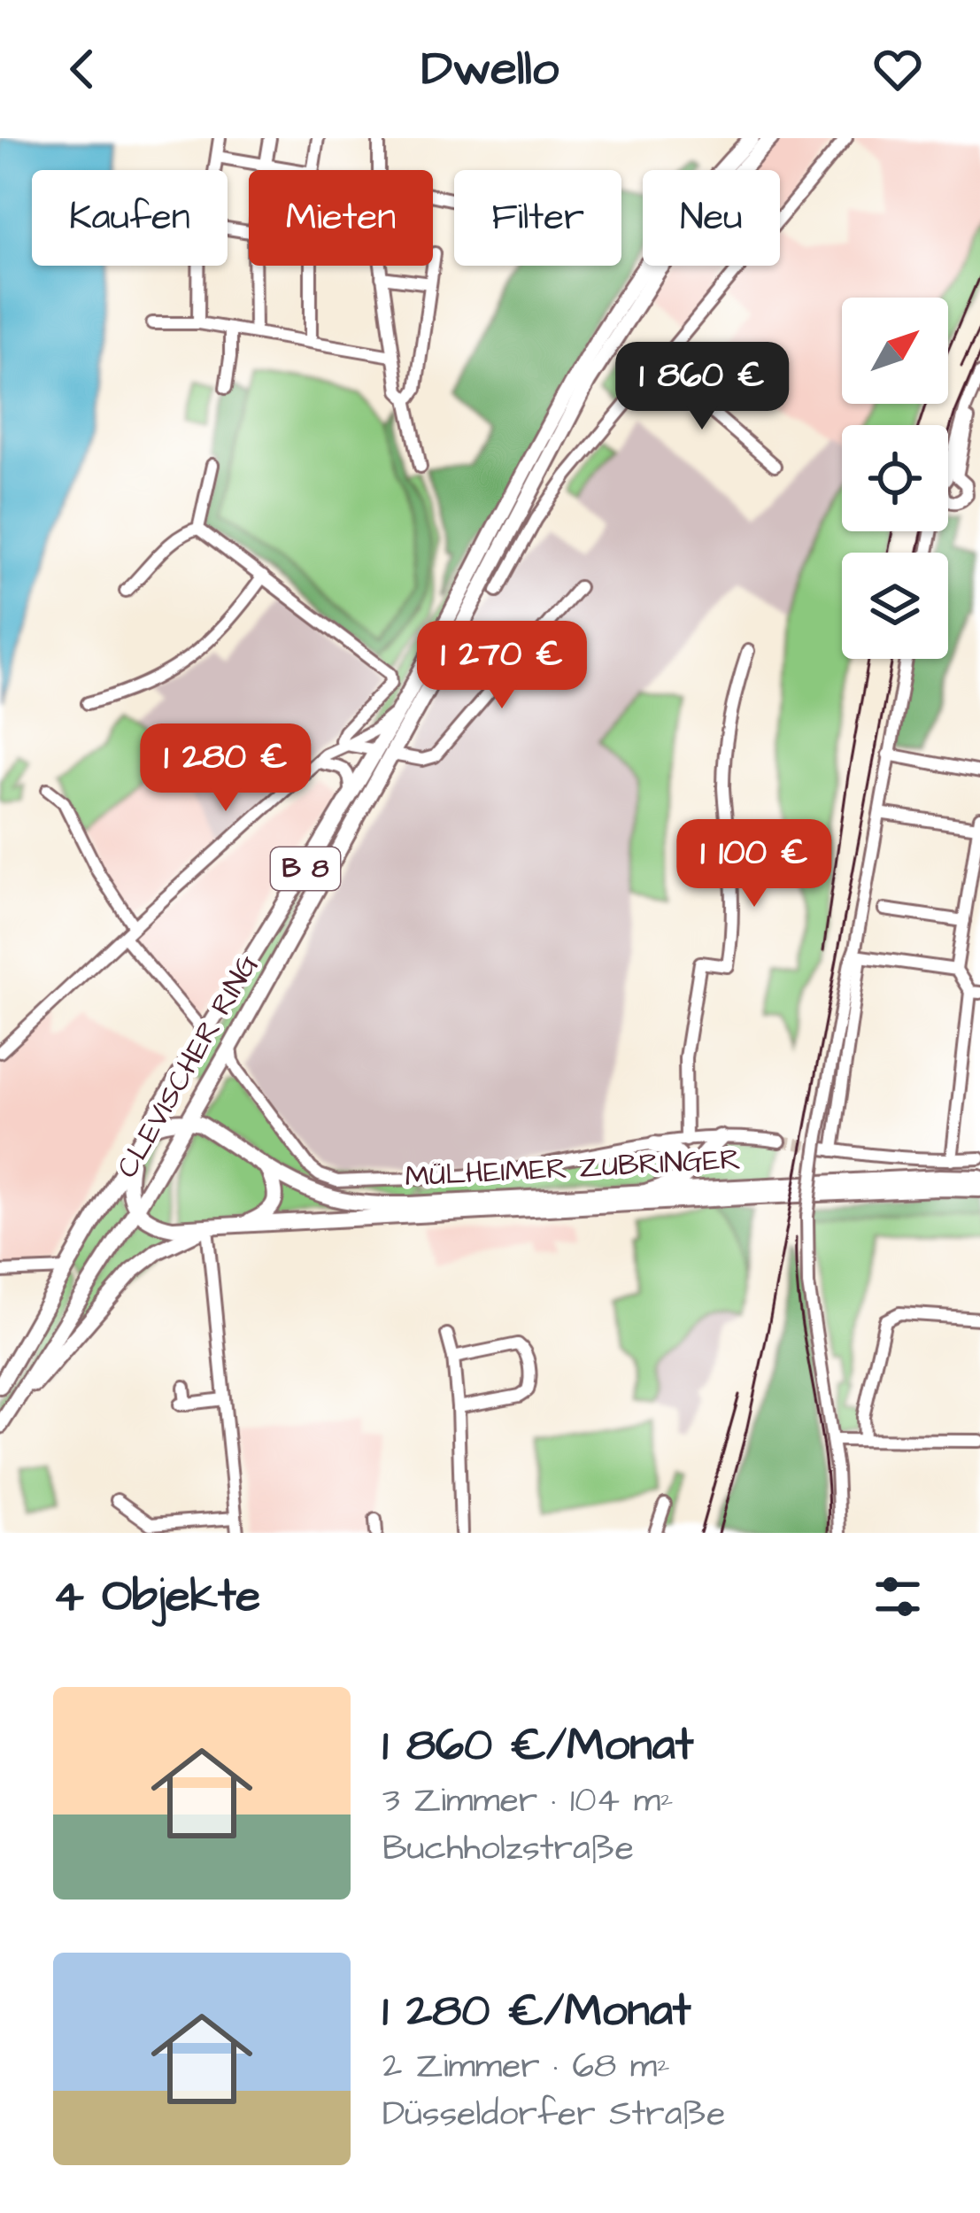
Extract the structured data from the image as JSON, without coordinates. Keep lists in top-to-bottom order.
{
  "streets": {
    "main road": ["B 8", "CLEVISCHER RING", "MÜLHEIMER ZUBRINGER"]
  },
  "crossings": [
    ["B 8", "CLEVISCHER RING"],
    ["CLEVISCHER RING", "MÜLHEIMER ZUBRINGER"]
  ],
  "north": "top right",
  "page": {
    "header": "Dwello",
    "chip": [
      "Kaufen",
      "Mieten",
      "Filter",
      "Neu"
    ],
    "price": [
      "1 860 €",
      "1 270 €",
      "1 280 €",
      "1 100 €"
    ],
    "heading": "4 Objekte",
    "list": [
      {
        "name": "1 860 €/Monat",
        "note": "3 Zimmer · 104 m² · Buchholzstraße"
      },
      {
        "name": "1 280 €/Monat",
        "note": "2 Zimmer · 68 m² · Düsseldorfer Straße"
      }
    ]
  }
}
